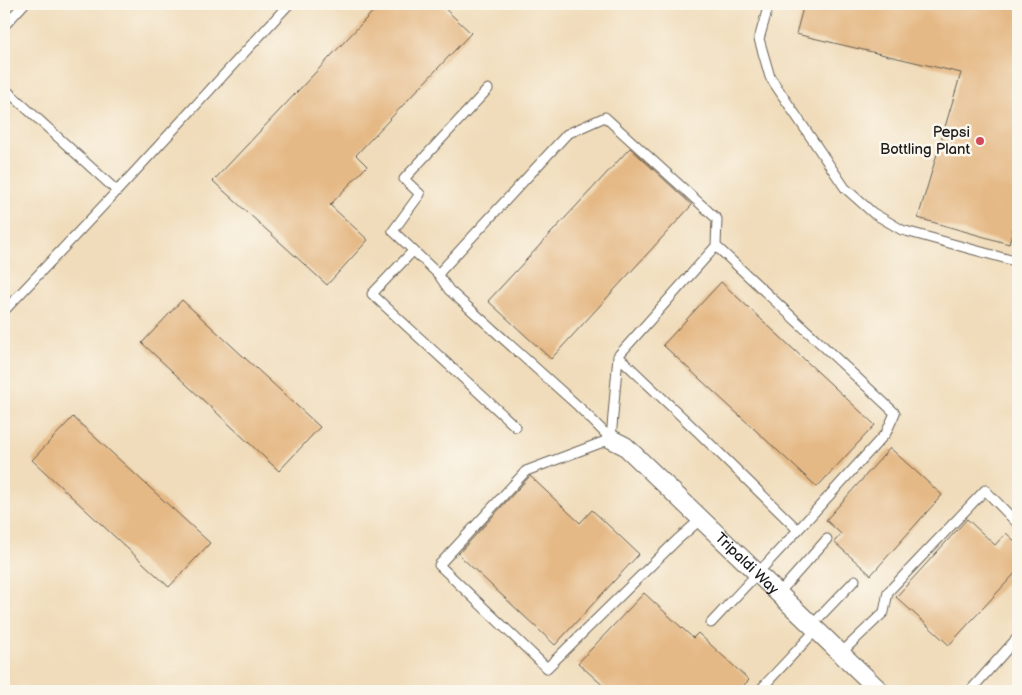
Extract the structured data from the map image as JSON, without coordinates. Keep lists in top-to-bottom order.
{
  "streets": {
    "street": ["Tripaldi Way"]
  },
  "places": ["Pepsi Bottling Plant"]
}
